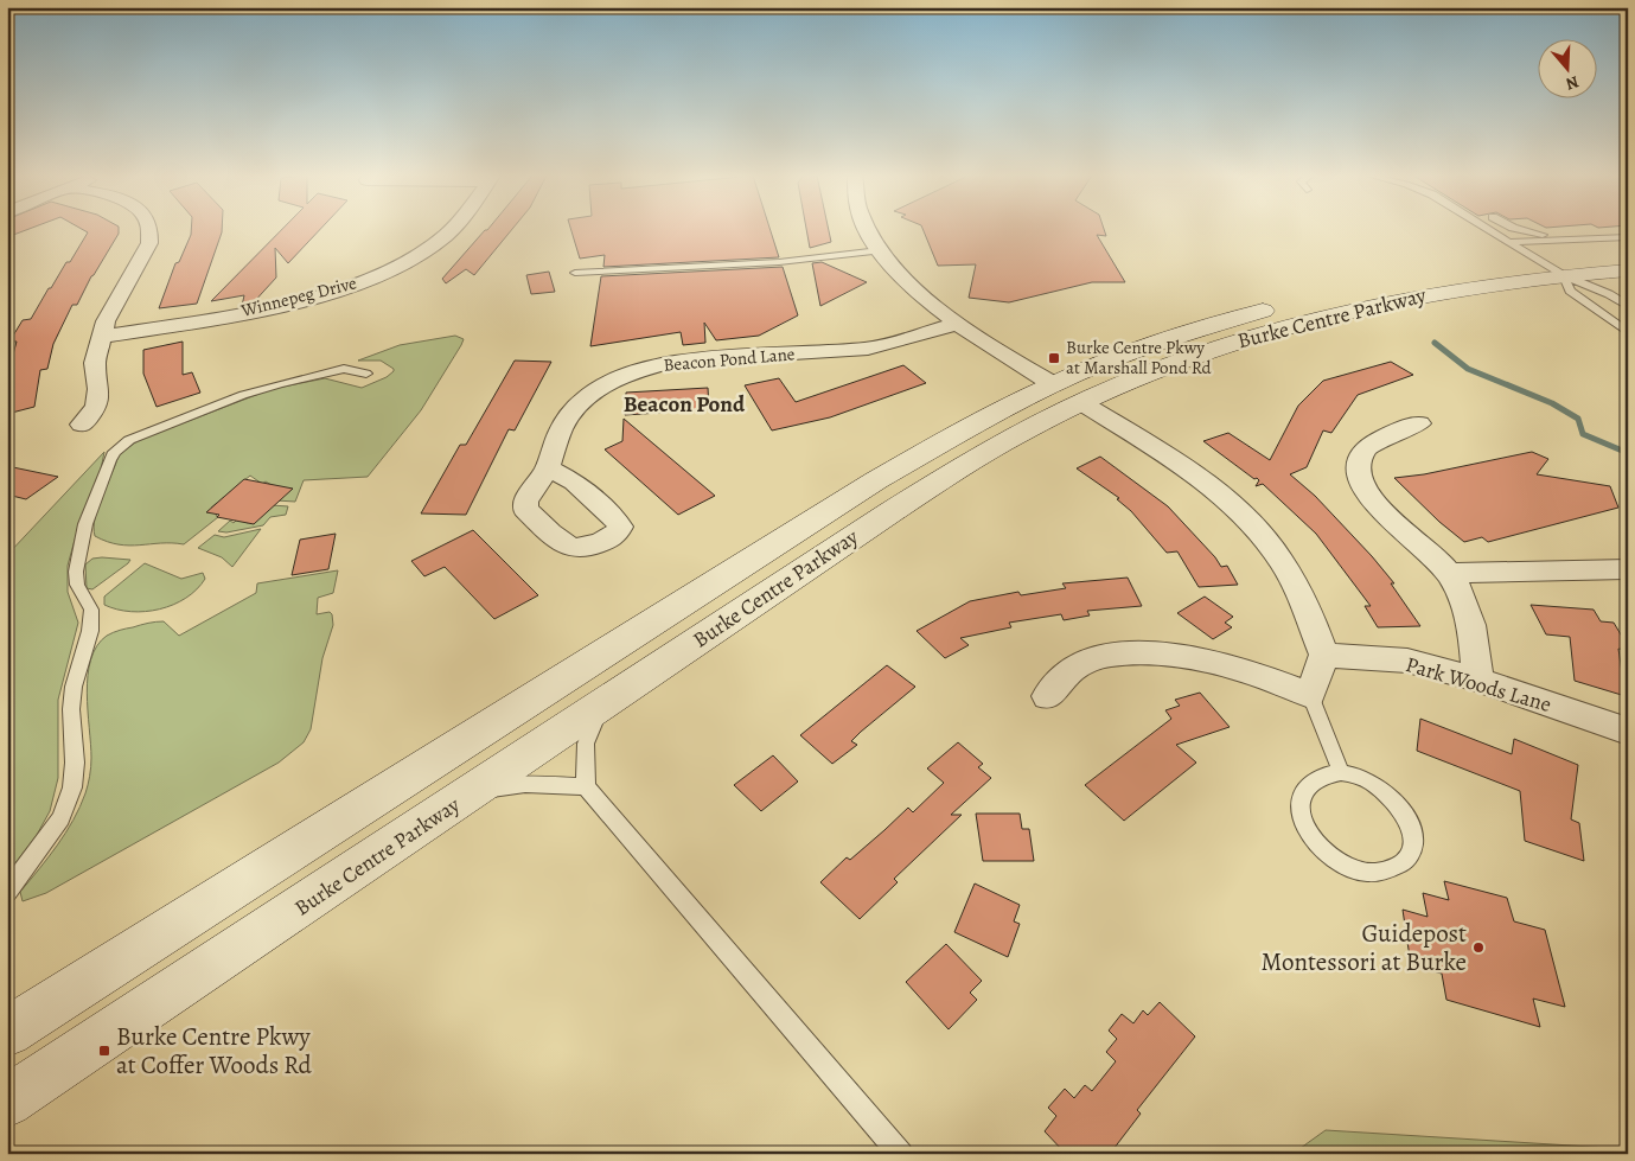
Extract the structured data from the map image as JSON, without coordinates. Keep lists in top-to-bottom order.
{
  "streets": {
    "main road": ["Burke Centre Parkway"],
    "street": ["Winnepeg Drive", "Beacon Pond Lane", "Park Woods Lane"]
  },
  "districts": ["Beacon Pond"],
  "places": {
    "transit": ["Burke Centre Pkwy at Marshall Pond Rd", "Burke Centre Pkwy at Coffer Woods Rd"],
    "other": ["Guidepost Montessori at Burke"]
  },
  "north": "bottom"
}
